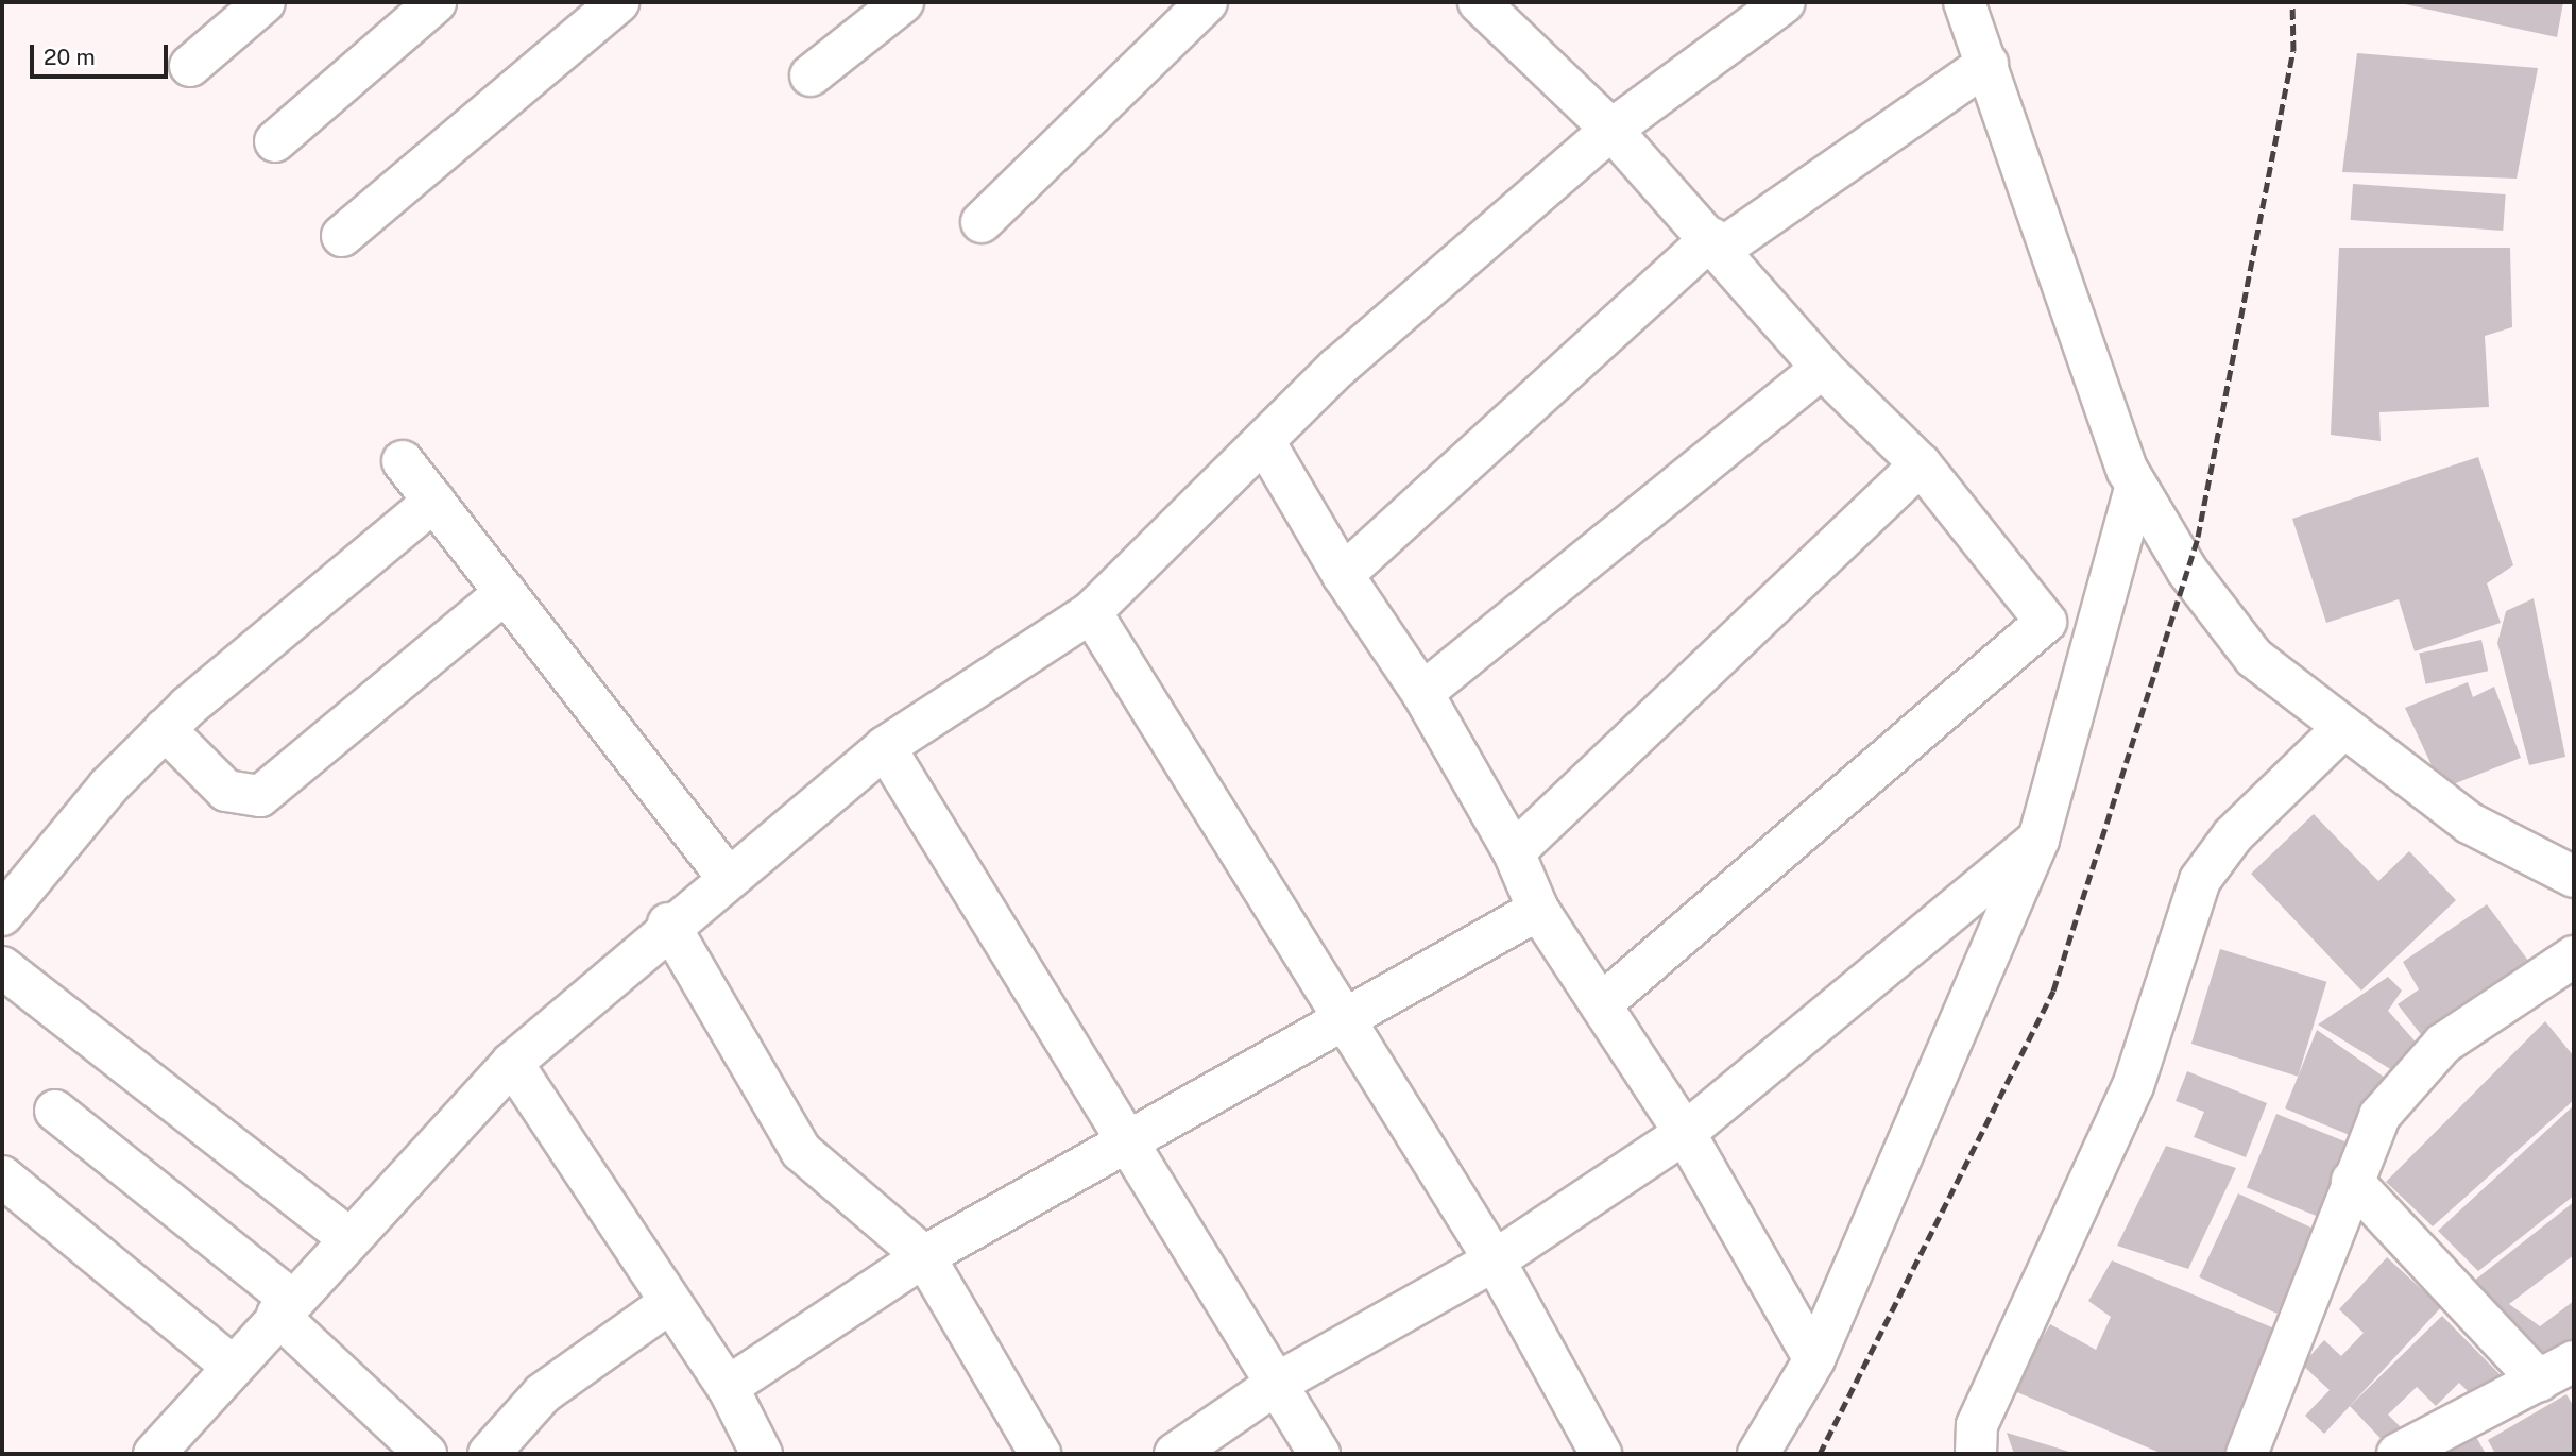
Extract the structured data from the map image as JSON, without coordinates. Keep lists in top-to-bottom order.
{
  "scale_bar": "20 m"
}
